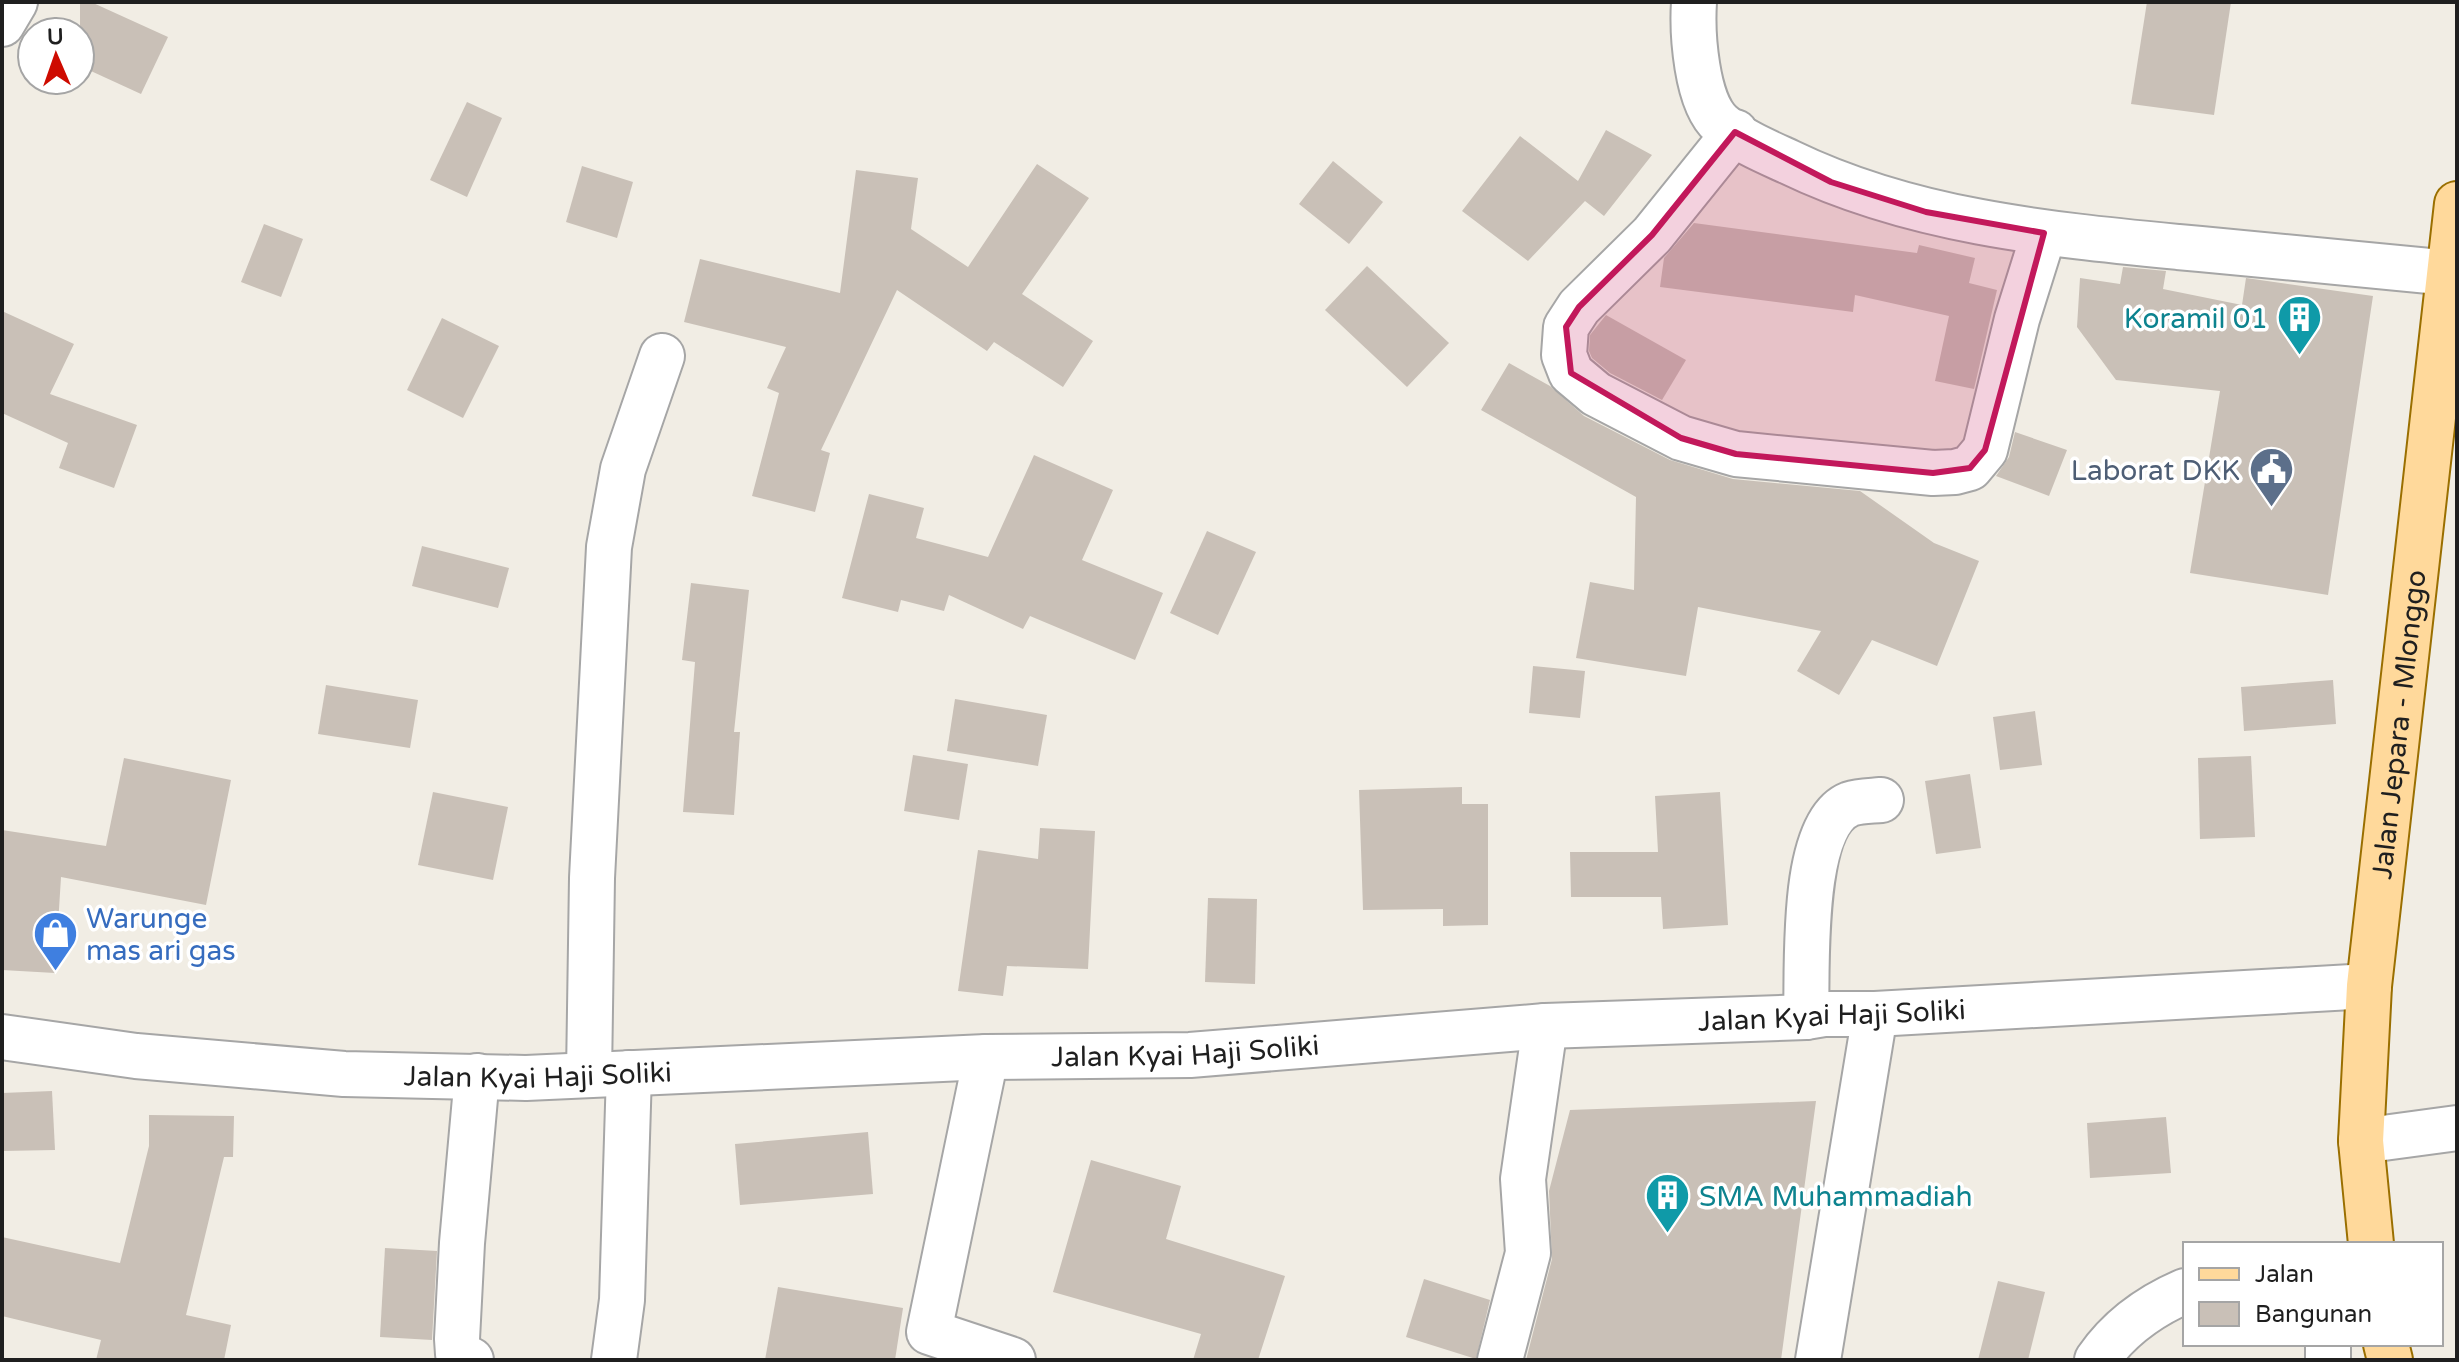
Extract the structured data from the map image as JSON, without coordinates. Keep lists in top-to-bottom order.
{
  "streets": {
    "main road": ["Jalan Jepara - Mlonggo"],
    "street": ["Jalan Kyai Haji Soliki"]
  },
  "crossings": [
    ["Jalan Jepara - Mlonggo", "Jalan Kyai Haji Soliki"]
  ],
  "places": {
    "building": ["Koramil 01", "SMA Muhammadiah"],
    "public building": ["Laborat DKK"],
    "shop": ["Warunge mas ari gas"]
  },
  "legend": ["Jalan", "Bangunan"],
  "north": "top"
}
